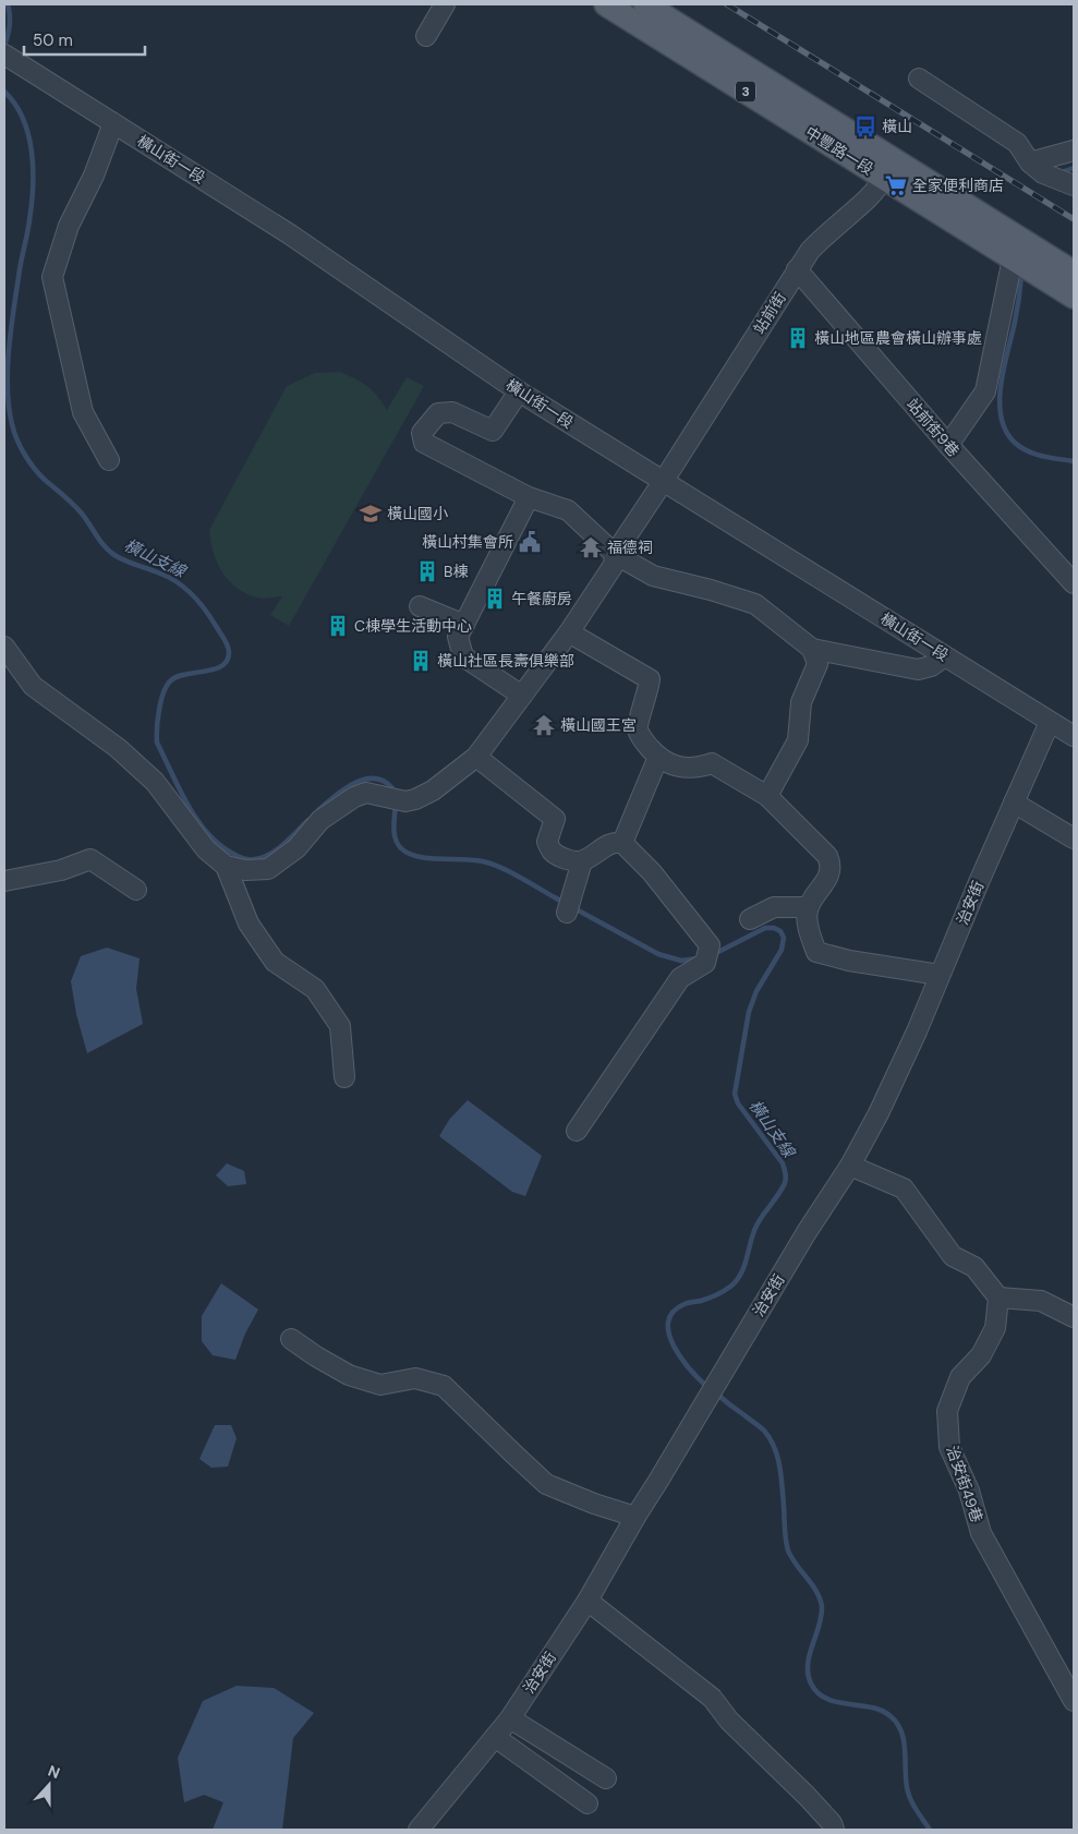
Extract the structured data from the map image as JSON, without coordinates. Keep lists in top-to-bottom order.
{
  "streets": {
    "main road": ["3", "中豐路一段"],
    "street": [
      "橫山街一段",
      "站前街",
      "站前街9巷",
      "治安街",
      "治安街49巷"
    ]
  },
  "crossings": [
    ["中豐路一段", "站前街"],
    ["橫山街一段", "站前街"],
    ["橫山街一段", "治安街"],
    ["站前街", "站前街9巷"]
  ],
  "water": ["橫山支線"],
  "places": {
    "bus stop": ["橫山"],
    "supermarket": ["全家便利商店"],
    "building": [
      "橫山地區農會橫山辦事處",
      "B棟",
      "午餐廚房",
      "C棟學生活動中心",
      "橫山社區長壽俱樂部"
    ],
    "school or university": ["橫山國小"],
    "public building": ["橫山村集會所"],
    "temple": ["福德祠", "橫山國王宮"]
  },
  "scale_bar": "50 m",
  "north": "top"
}
